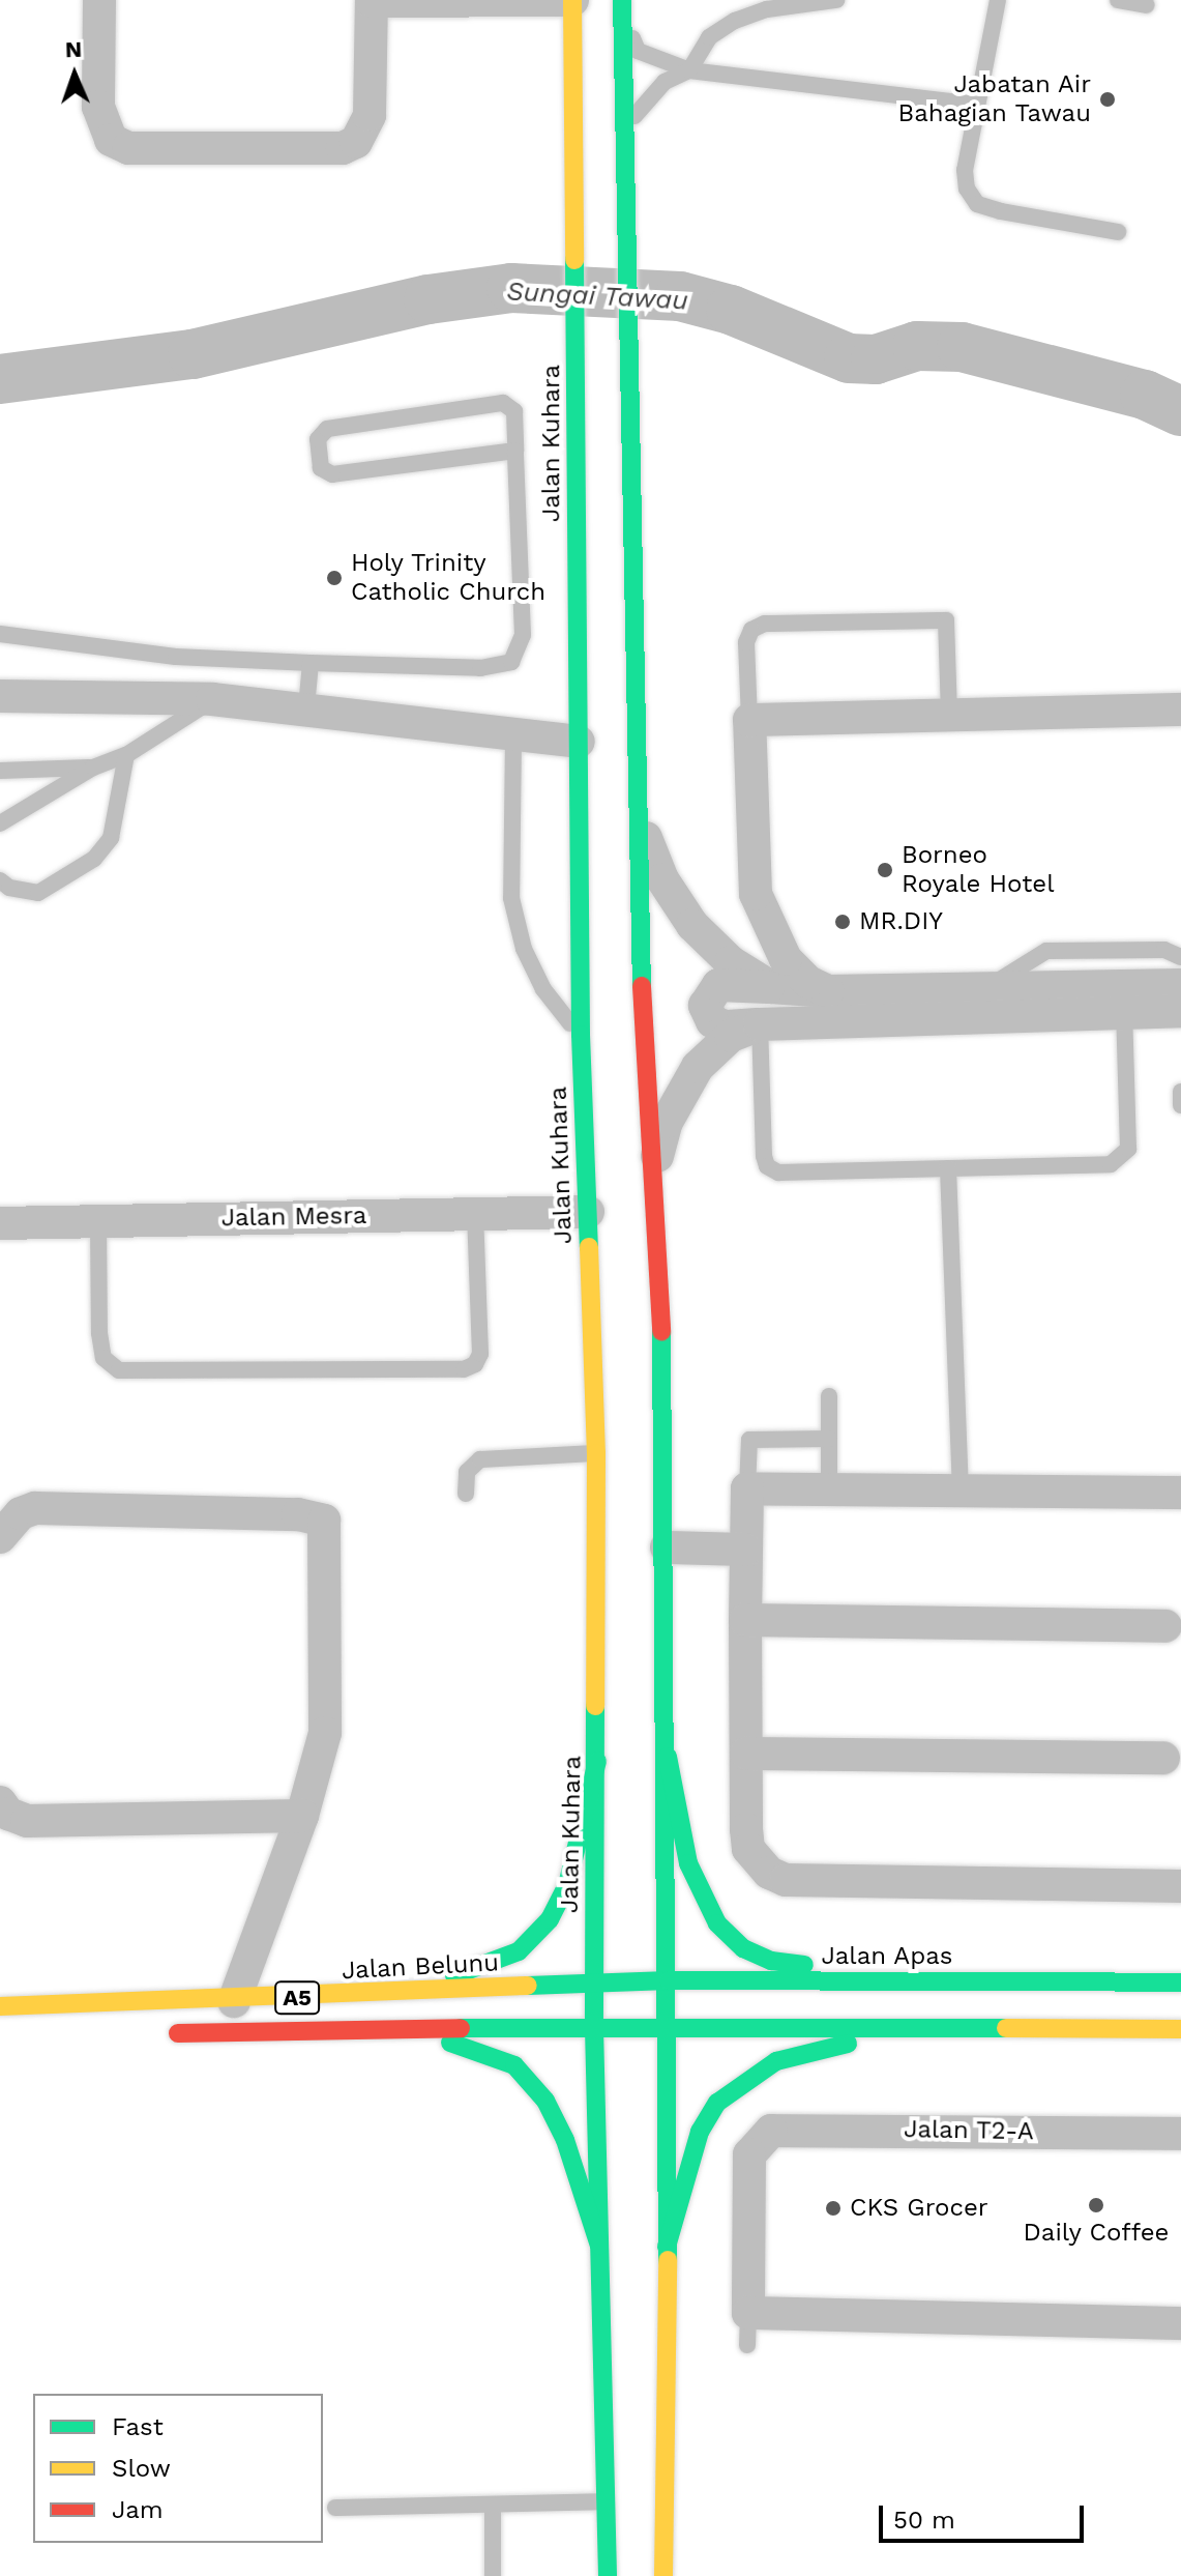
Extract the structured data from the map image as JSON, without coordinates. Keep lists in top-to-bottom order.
{
  "streets": {
    "main road": [
      "Jalan Kuhara",
      "Jalan Apas",
      "Jalan Belunu",
      "A5"
    ],
    "street": ["Jalan Mesra", "Jalan T2-A"]
  },
  "crossings": [
    ["Jalan Kuhara", "Jalan Mesra"],
    ["Jalan Kuhara", "Jalan Apas"],
    ["Jalan Kuhara", "Jalan Belunu"],
    ["Jalan Kuhara", "A5"],
    ["Jalan Apas", "Jalan Belunu"]
  ],
  "water": ["Sungai Tawau"],
  "places": [
    "Jabatan Air Bahagian Tawau",
    "Holy Trinity Catholic Church",
    "Borneo Royale Hotel",
    "MR.DIY",
    "Daily Coffee",
    "CKS Grocer"
  ],
  "legend": ["Fast", "Slow", "Jam"],
  "scale_bar": "50 m",
  "north": "top"
}
